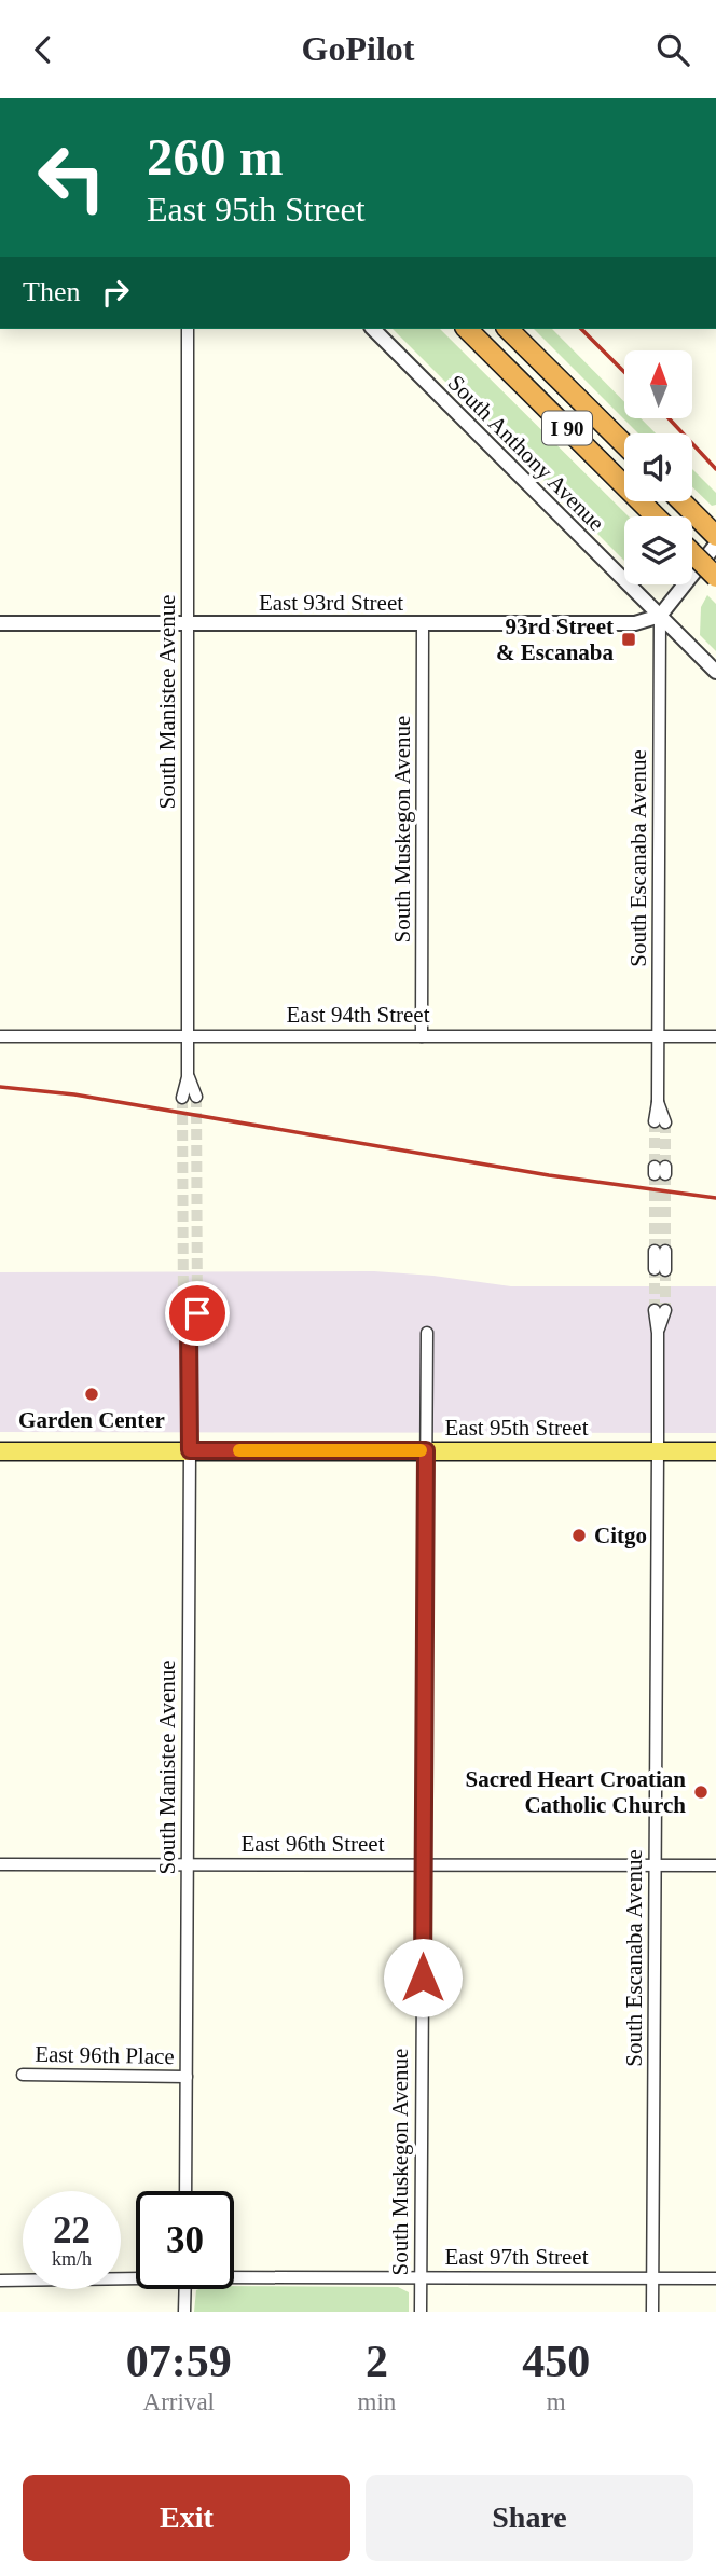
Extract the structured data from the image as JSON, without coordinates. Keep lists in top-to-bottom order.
{
  "streets": {
    "highway": ["I 90"],
    "main road": ["East 95th Street"],
    "street": [
      "South Anthony Avenue",
      "East 93rd Street",
      "South Manistee Avenue",
      "South Muskegon Avenue",
      "South Escanaba Avenue",
      "East 94th Street",
      "East 96th Street",
      "East 96th Place",
      "East 97th Street"
    ]
  },
  "crossings": [
    ["South Anthony Avenue", "East 93rd Street"],
    ["South Anthony Avenue", "South Escanaba Avenue"],
    ["East 93rd Street", "South Manistee Avenue"],
    ["East 93rd Street", "South Muskegon Avenue"],
    ["East 93rd Street", "South Escanaba Avenue"],
    ["South Manistee Avenue", "East 94th Street"],
    ["South Manistee Avenue", "East 95th Street"],
    ["South Manistee Avenue", "East 96th Street"],
    ["South Manistee Avenue", "East 96th Place"],
    ["South Muskegon Avenue", "East 94th Street"],
    ["South Muskegon Avenue", "East 95th Street"],
    ["South Muskegon Avenue", "East 96th Street"],
    ["South Muskegon Avenue", "East 97th Street"],
    ["South Escanaba Avenue", "East 94th Street"],
    ["South Escanaba Avenue", "East 95th Street"],
    ["South Escanaba Avenue", "East 96th Street"],
    ["South Escanaba Avenue", "East 97th Street"]
  ],
  "places": {
    "transit": ["93rd Street & Escanaba"],
    "other": ["Garden Center", "Citgo", "Sacred Heart Croatian Catholic Church"]
  },
  "north": "top",
  "page": {
    "header": "GoPilot",
    "turn": ["260 m", "East 95th Street"],
    "then": "Then",
    "speed": "22 km/h",
    "limit": "30",
    "eta": [
      "07:59",
      "Arrival",
      "2",
      "min",
      "450",
      "m"
    ],
    "buttons": ["Exit", "Share"]
  }
}
